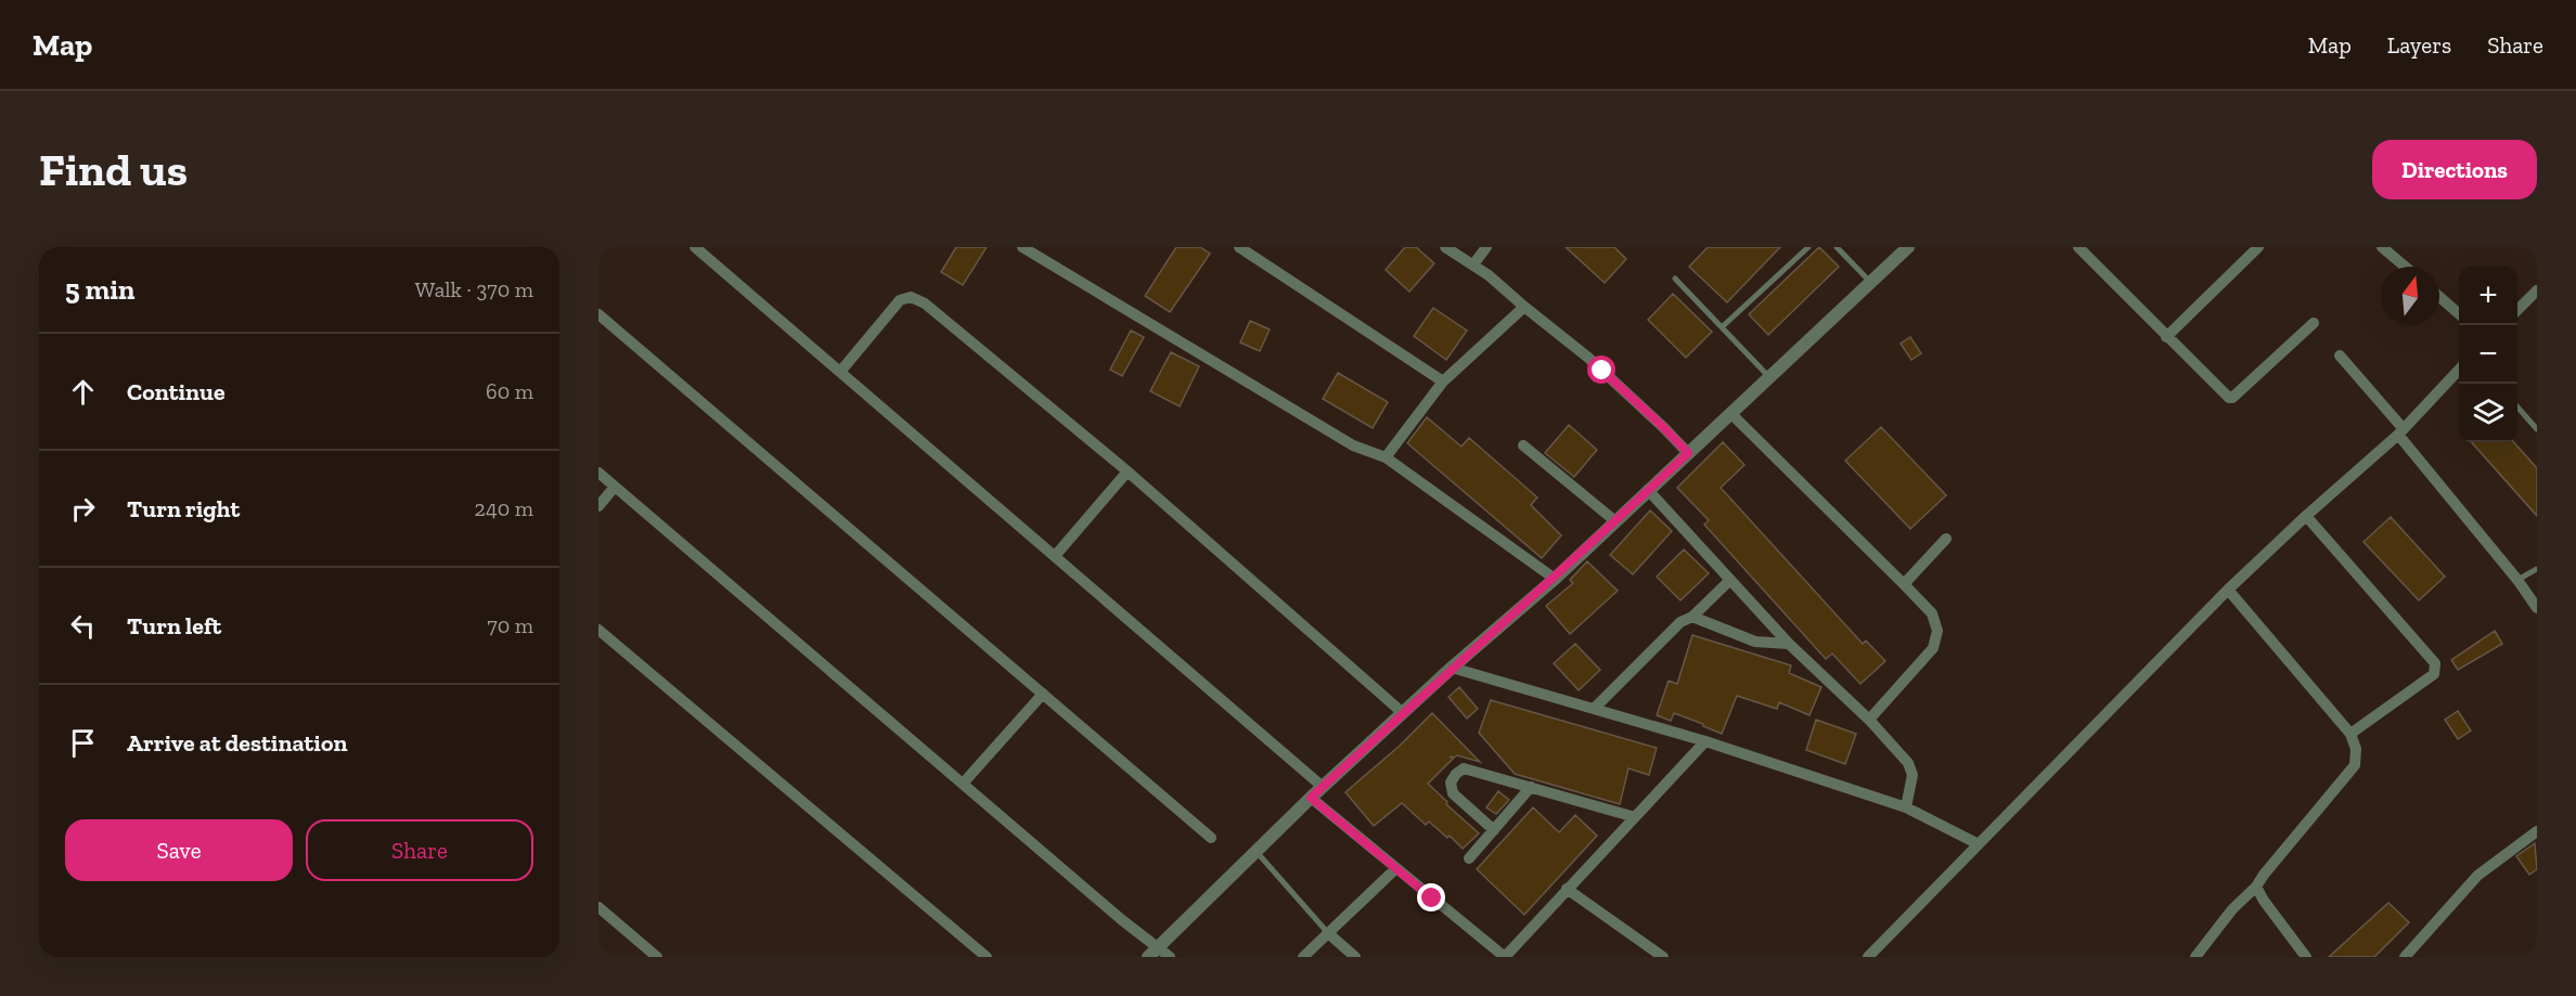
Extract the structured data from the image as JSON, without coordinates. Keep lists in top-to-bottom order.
{
  "north": "top",
  "page": {
    "header": "Map",
    "nav": ["Map", "Layers", "Share"],
    "buttons": [
      "Directions",
      ["Save", "Share"]
    ],
    "title": "Find us",
    "heading": ["5 min", "Walk · 370 m"],
    "map_buttons": ["+", "−"],
    "list": [
      ["Continue", "60 m"],
      ["Turn right", "240 m"],
      ["Turn left", "70 m"],
      "Arrive at destination"
    ]
  }
}
